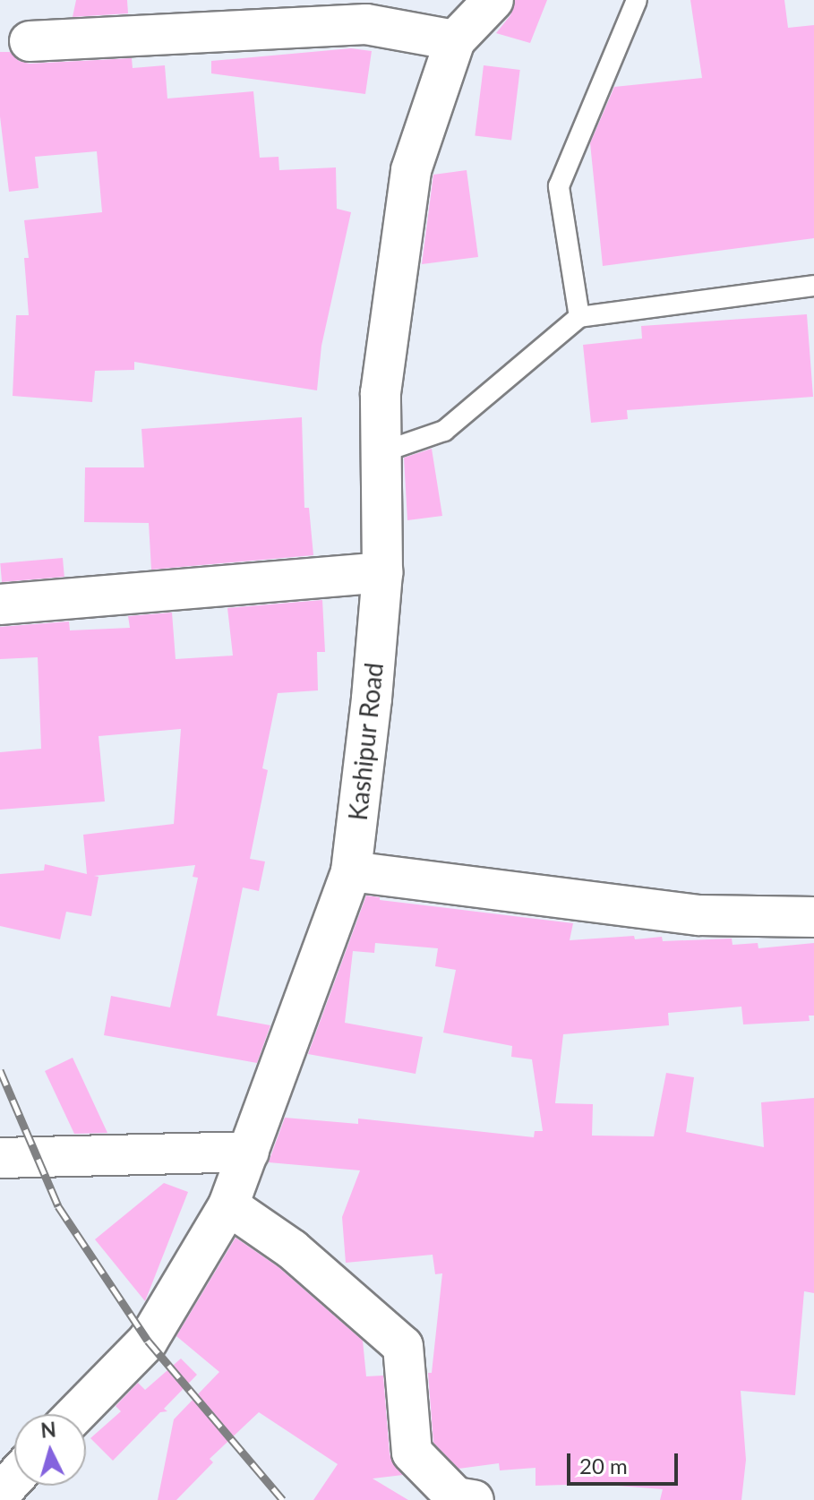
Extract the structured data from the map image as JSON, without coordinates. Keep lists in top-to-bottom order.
{
  "streets": {
    "street": ["Kashipur Road"]
  },
  "scale_bar": "20 m",
  "north": "top"
}
